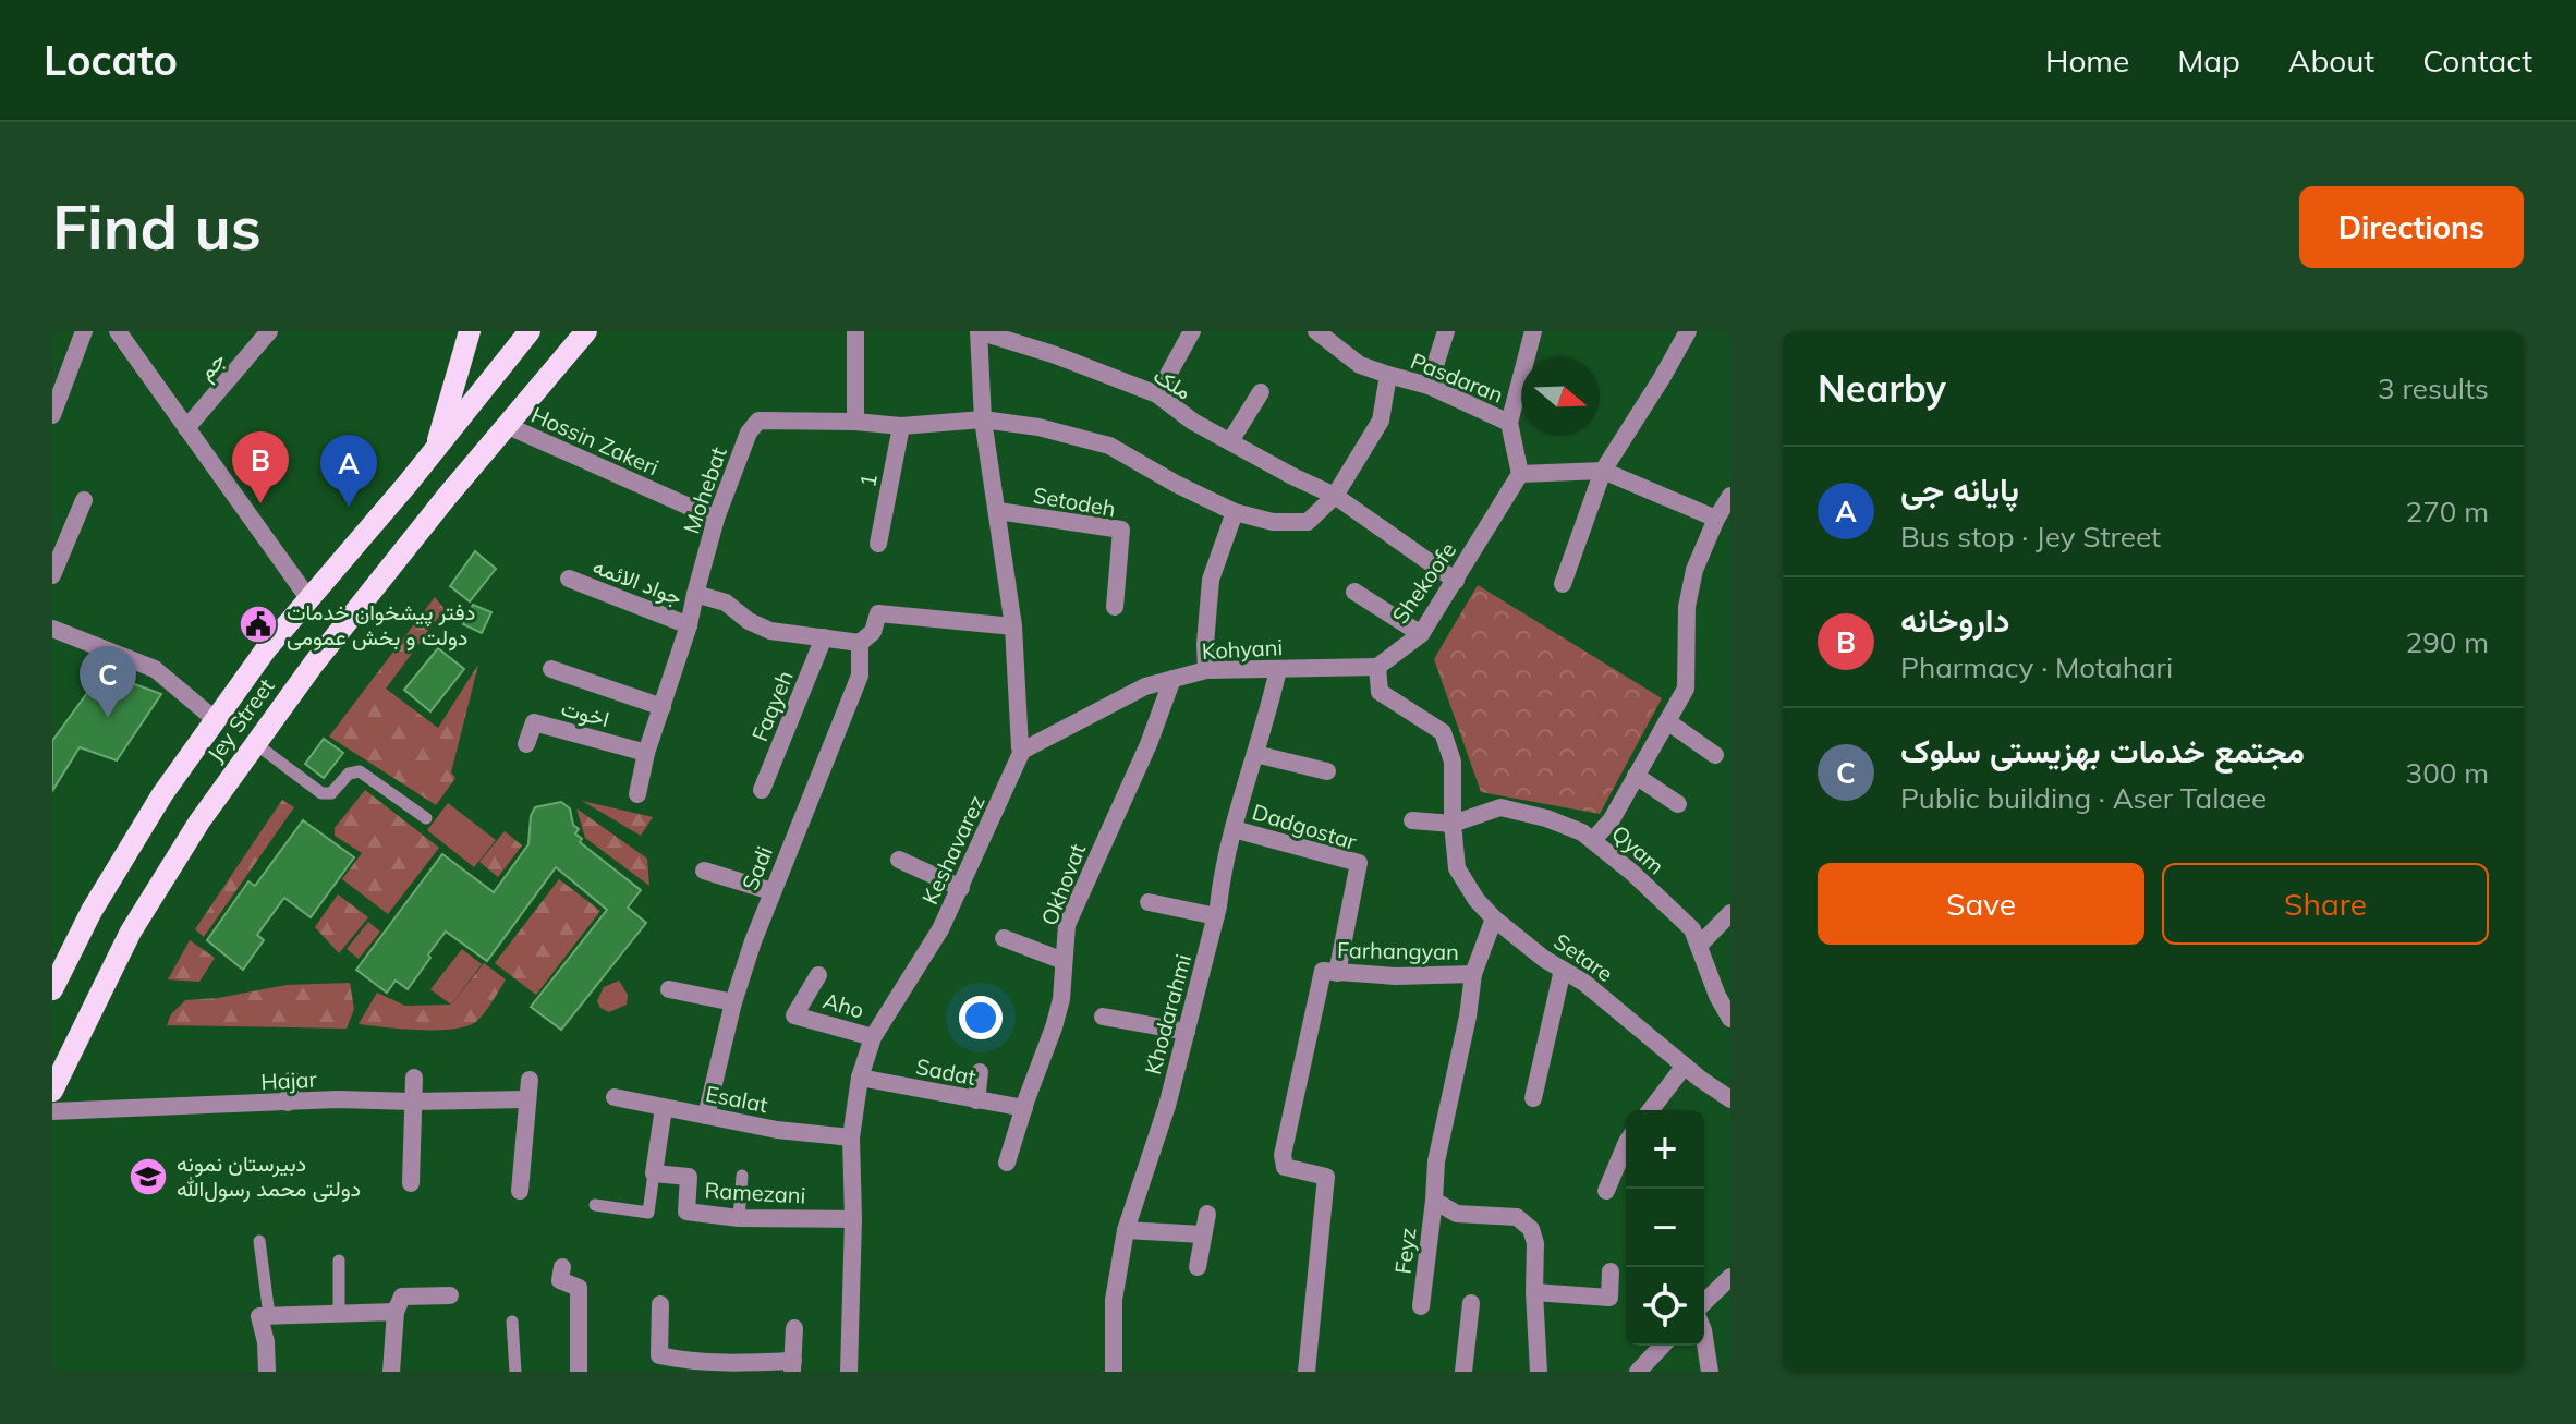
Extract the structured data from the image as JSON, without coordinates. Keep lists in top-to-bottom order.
{
  "streets": {
    "main road": ["Jey Street"],
    "street": [
      "جم",
      "Pasdaran",
      "ملک",
      "Hossin Zakeri",
      "1",
      "Mohebat",
      "Setodeh",
      "جواد الائمه",
      "Shekoofe",
      "Kohyani",
      "Faqyeh",
      "اخوت",
      "Dadgostar",
      "Keshavarez",
      "Qyam",
      "Sadi",
      "Okhovat",
      "Farhangyan",
      "Setare",
      "Aho",
      "Khodarahmi",
      "Sadat",
      "Hajar",
      "Esalat",
      "Ramezani",
      "Feyz"
    ]
  },
  "crossings": [
    ["ملک", "Mohebat"],
    ["ملک", "Shekoofe"],
    ["ملک", "Keshavarez"],
    ["Hossin Zakeri", "Mohebat"],
    ["Hossin Zakeri", "Jey Street"],
    ["1", "Mohebat"],
    ["Mohebat", "جواد الائمه"],
    ["Mohebat", "اخوت"],
    ["Mohebat", "Keshavarez"],
    ["Setodeh", "Keshavarez"],
    ["Shekoofe", "Kohyani"],
    ["Kohyani", "Keshavarez"],
    ["Kohyani", "Okhovat"],
    ["Kohyani", "Khodarahmi"],
    ["Dadgostar", "Farhangyan"],
    ["Dadgostar", "Khodarahmi"],
    ["Keshavarez", "Aho"],
    ["Keshavarez", "Sadat"],
    ["Keshavarez", "Esalat"],
    ["Keshavarez", "Ramezani"],
    ["Qyam", "Setare"],
    ["Sadi", "Esalat"],
    ["Okhovat", "Sadat"],
    ["Farhangyan", "Feyz"],
    ["Setare", "Feyz"]
  ],
  "places": {
    "public building": ["دفتر پیشخوان خدمات دولت و بخش عمومی"],
    "school or university": ["دبیرستان نمونه دولتی محمد رسول‌الله"]
  },
  "north": "right",
  "page": {
    "header": "Locato",
    "nav": [
      "Home",
      "Map",
      "About",
      "Contact"
    ],
    "buttons": [
      "Directions",
      ["Save", "Share"]
    ],
    "title": "Find us",
    "heading": ["Nearby", "3 results"],
    "pins": ["B", "A", "C"],
    "list": [
      {
        "mark": "A",
        "name": "پایانه جی",
        "note": "Bus stop · Jey Street",
        "value": "270 m"
      },
      {
        "mark": "B",
        "name": "داروخانه",
        "note": "Pharmacy · Motahari",
        "value": "290 m"
      },
      {
        "mark": "C",
        "name": "مجتمع خدمات بهزیستی سلوک",
        "note": "Public building · Aser Talaee",
        "value": "300 m"
      }
    ],
    "map_buttons": ["+", "−"]
  }
}
